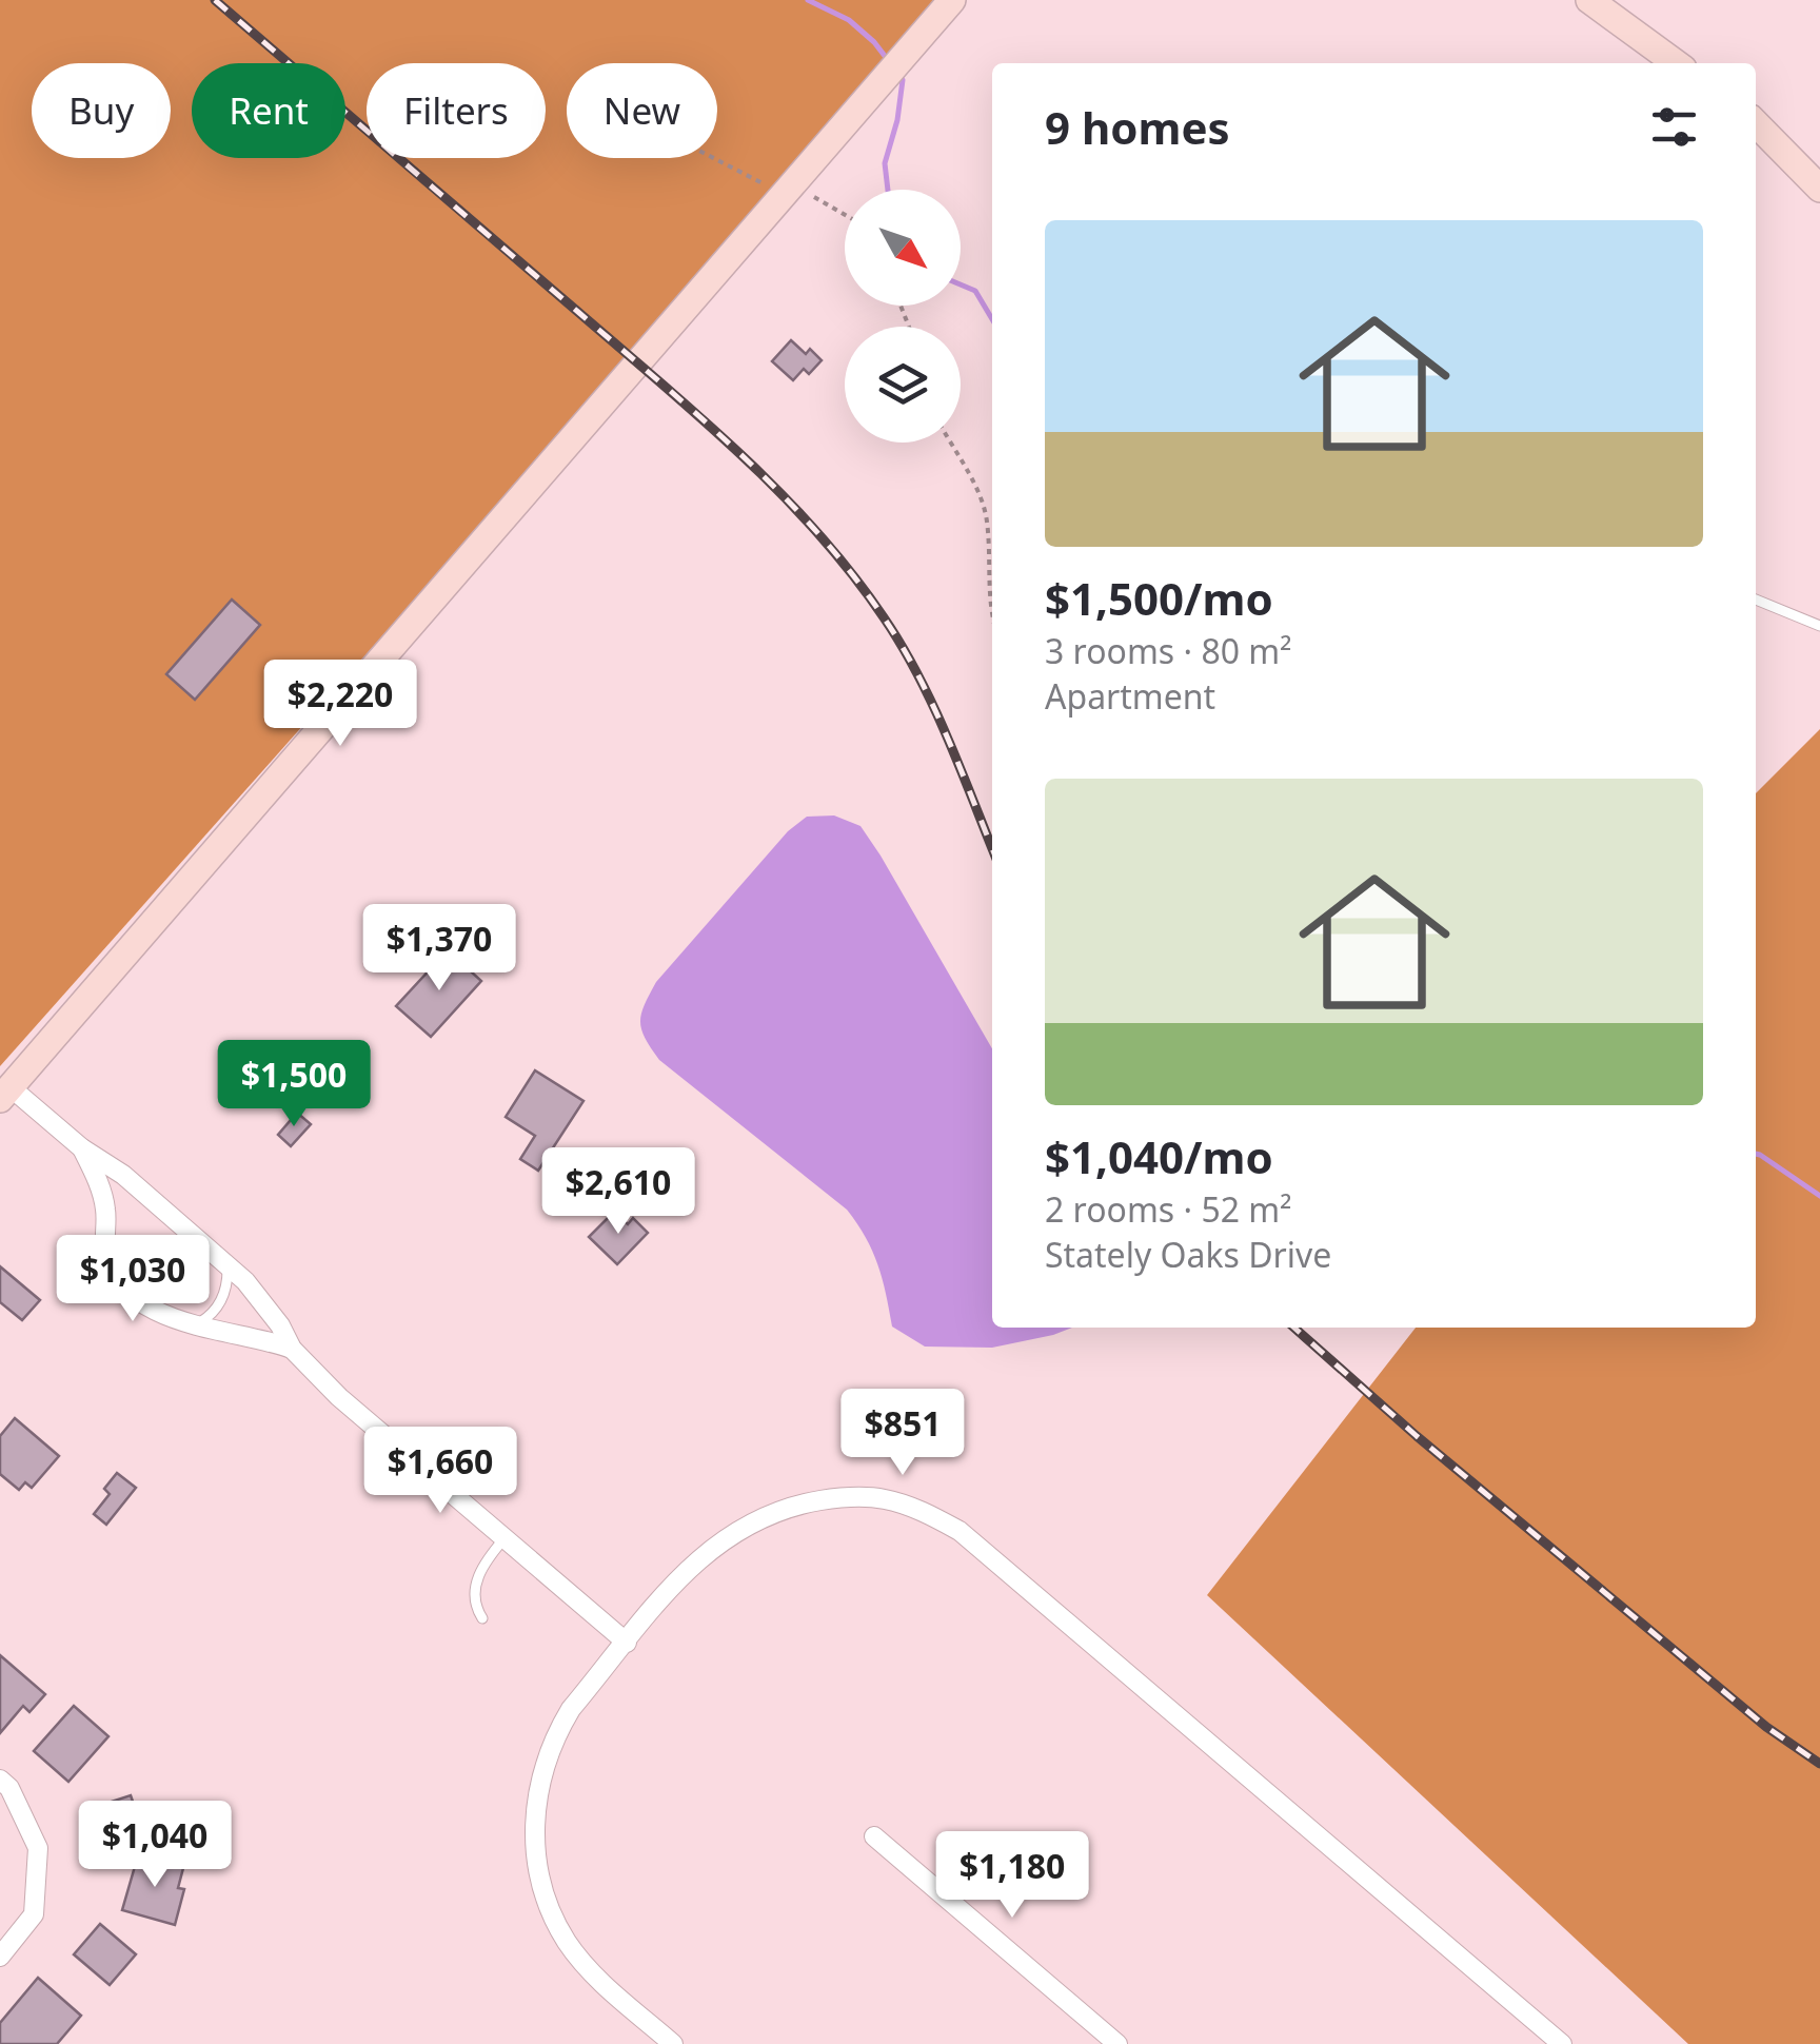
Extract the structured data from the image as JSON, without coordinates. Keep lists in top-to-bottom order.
{
  "north": "bottom right",
  "page": {
    "chip": [
      "Buy",
      "Rent",
      "Filters",
      "New"
    ],
    "heading": "9 homes",
    "list": [
      {
        "name": "$1,500/mo",
        "note": "3 rooms · 80 m² · Apartment"
      },
      {
        "name": "$1,040/mo",
        "note": "2 rooms · 52 m² · Stately Oaks Drive"
      }
    ],
    "price": [
      "$2,220",
      "$1,370",
      "$1,500",
      "$2,610",
      "$1,030",
      "$851",
      "$1,660",
      "$1,040",
      "$1,180"
    ]
  }
}
